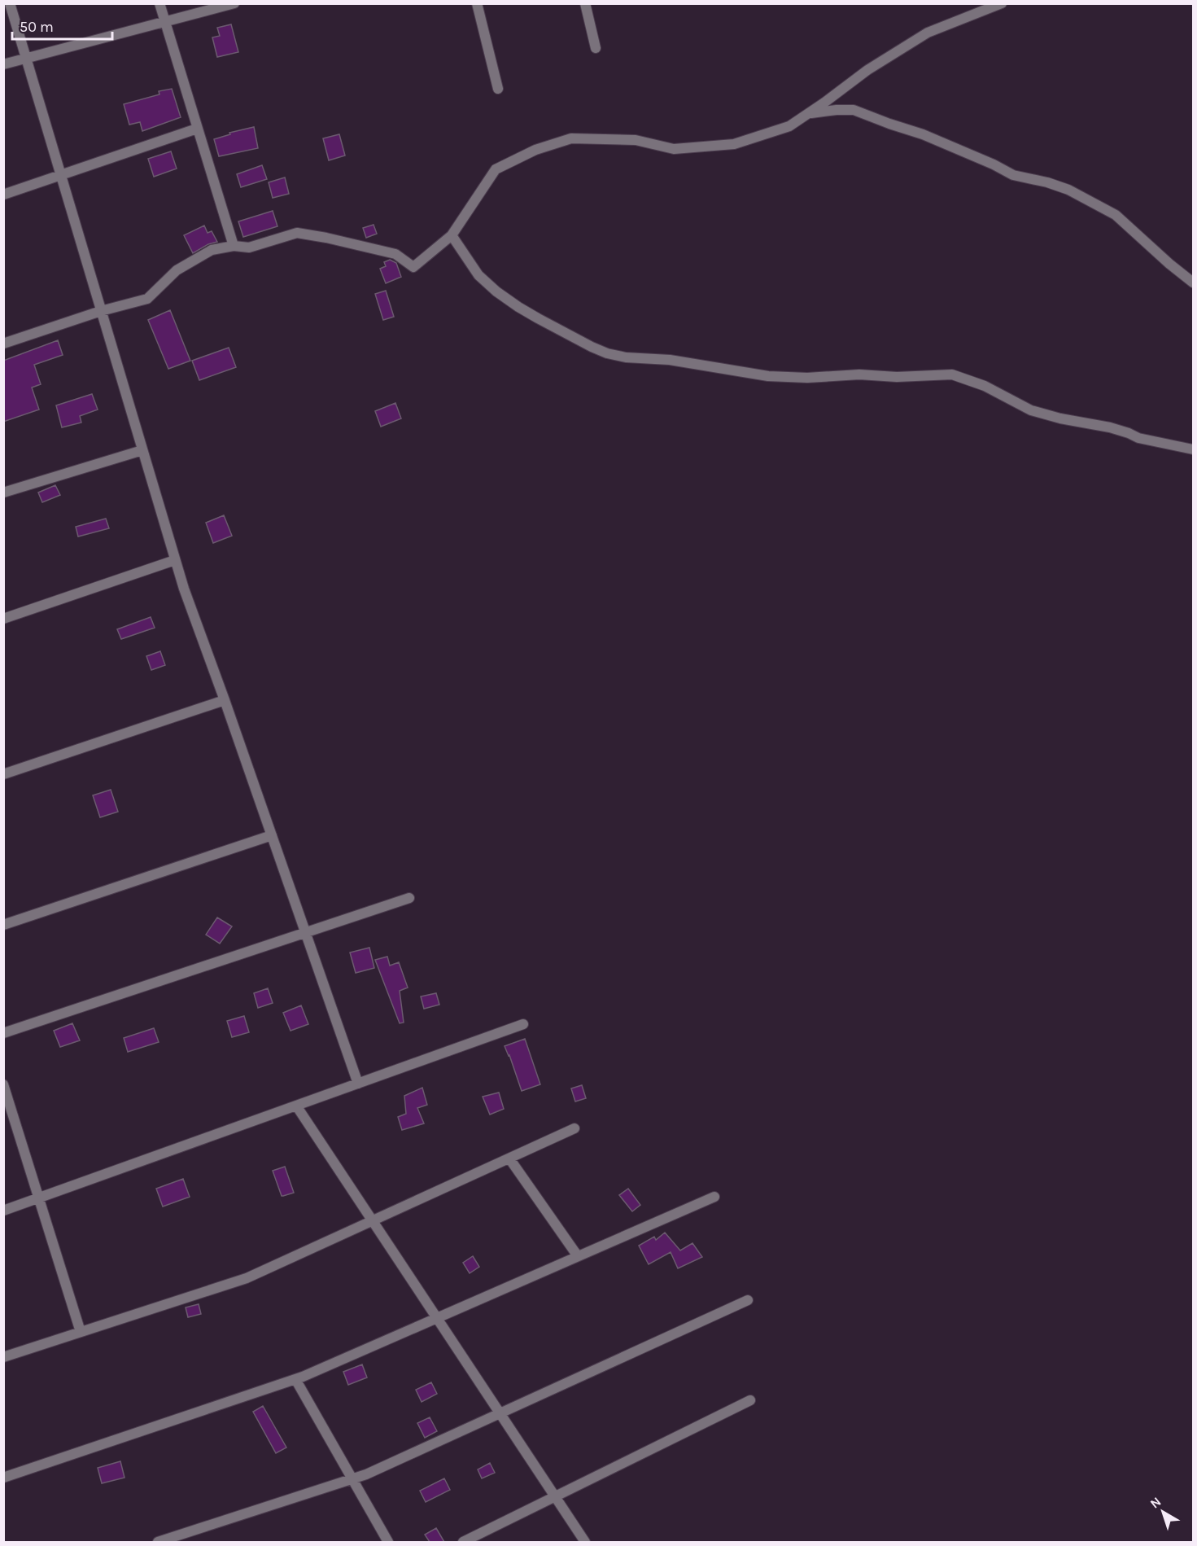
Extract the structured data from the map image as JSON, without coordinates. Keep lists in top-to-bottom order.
{
  "scale_bar": "50 m",
  "north": "top left"
}
